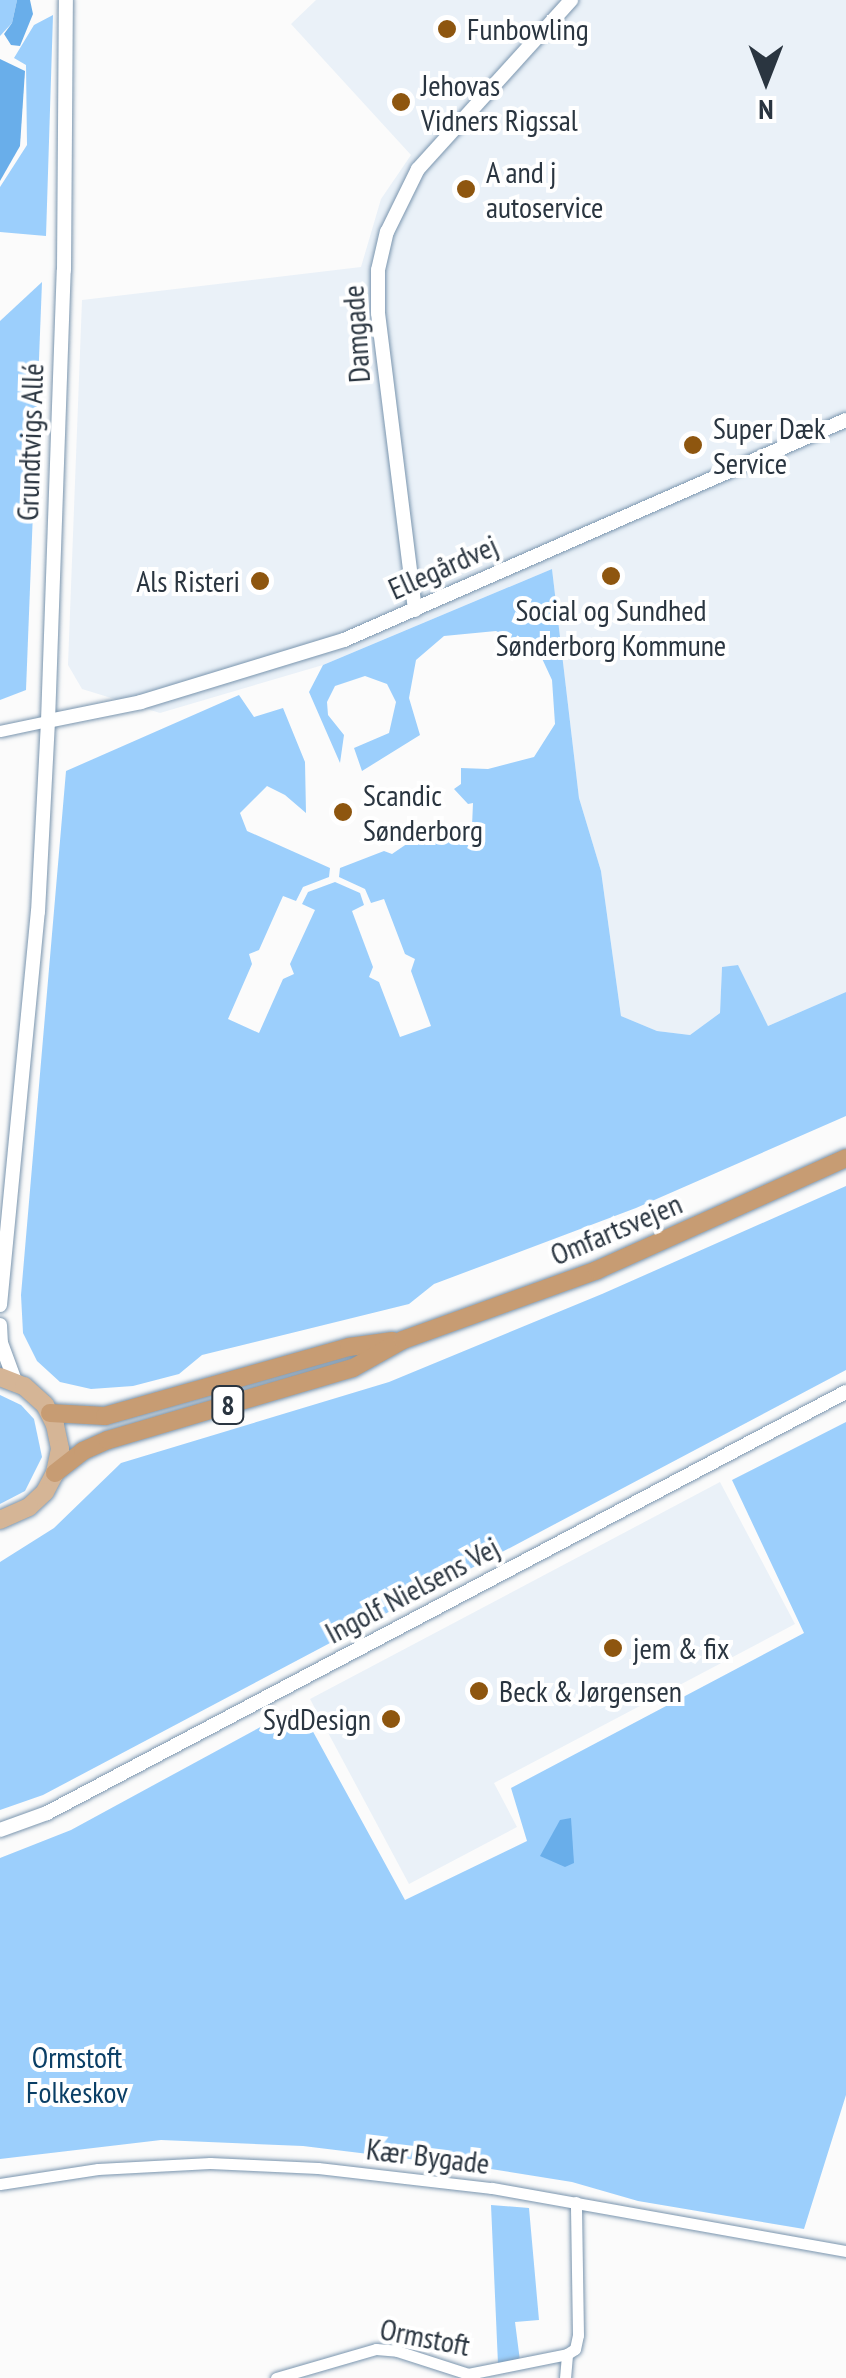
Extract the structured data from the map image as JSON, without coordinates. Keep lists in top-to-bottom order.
{
  "streets": {
    "highway": ["Omfartsvejen", "8"],
    "street": [
      "Damgade",
      "Grundtvigs Allé",
      "Ellegårdvej",
      "Ingolf Nielsens Vej",
      "Kær Bygade",
      "Ormstoft"
    ]
  },
  "crossings": [
    ["Damgade", "Ellegårdvej"],
    ["Grundtvigs Allé", "Ellegårdvej"],
    ["Omfartsvejen", "8"]
  ],
  "parks": ["Ormstoft Folkeskov"],
  "places": [
    "Funbowling",
    "Jehovas Vidners Rigssal",
    "A and j autoservice",
    "Super Dæk Service",
    "Social og Sundhed Sønderborg Kommune",
    "Als Risteri",
    "Scandic Sønderborg",
    "jem & fix",
    "Beck & Jørgensen",
    "SydDesign"
  ],
  "north": "bottom"
}
